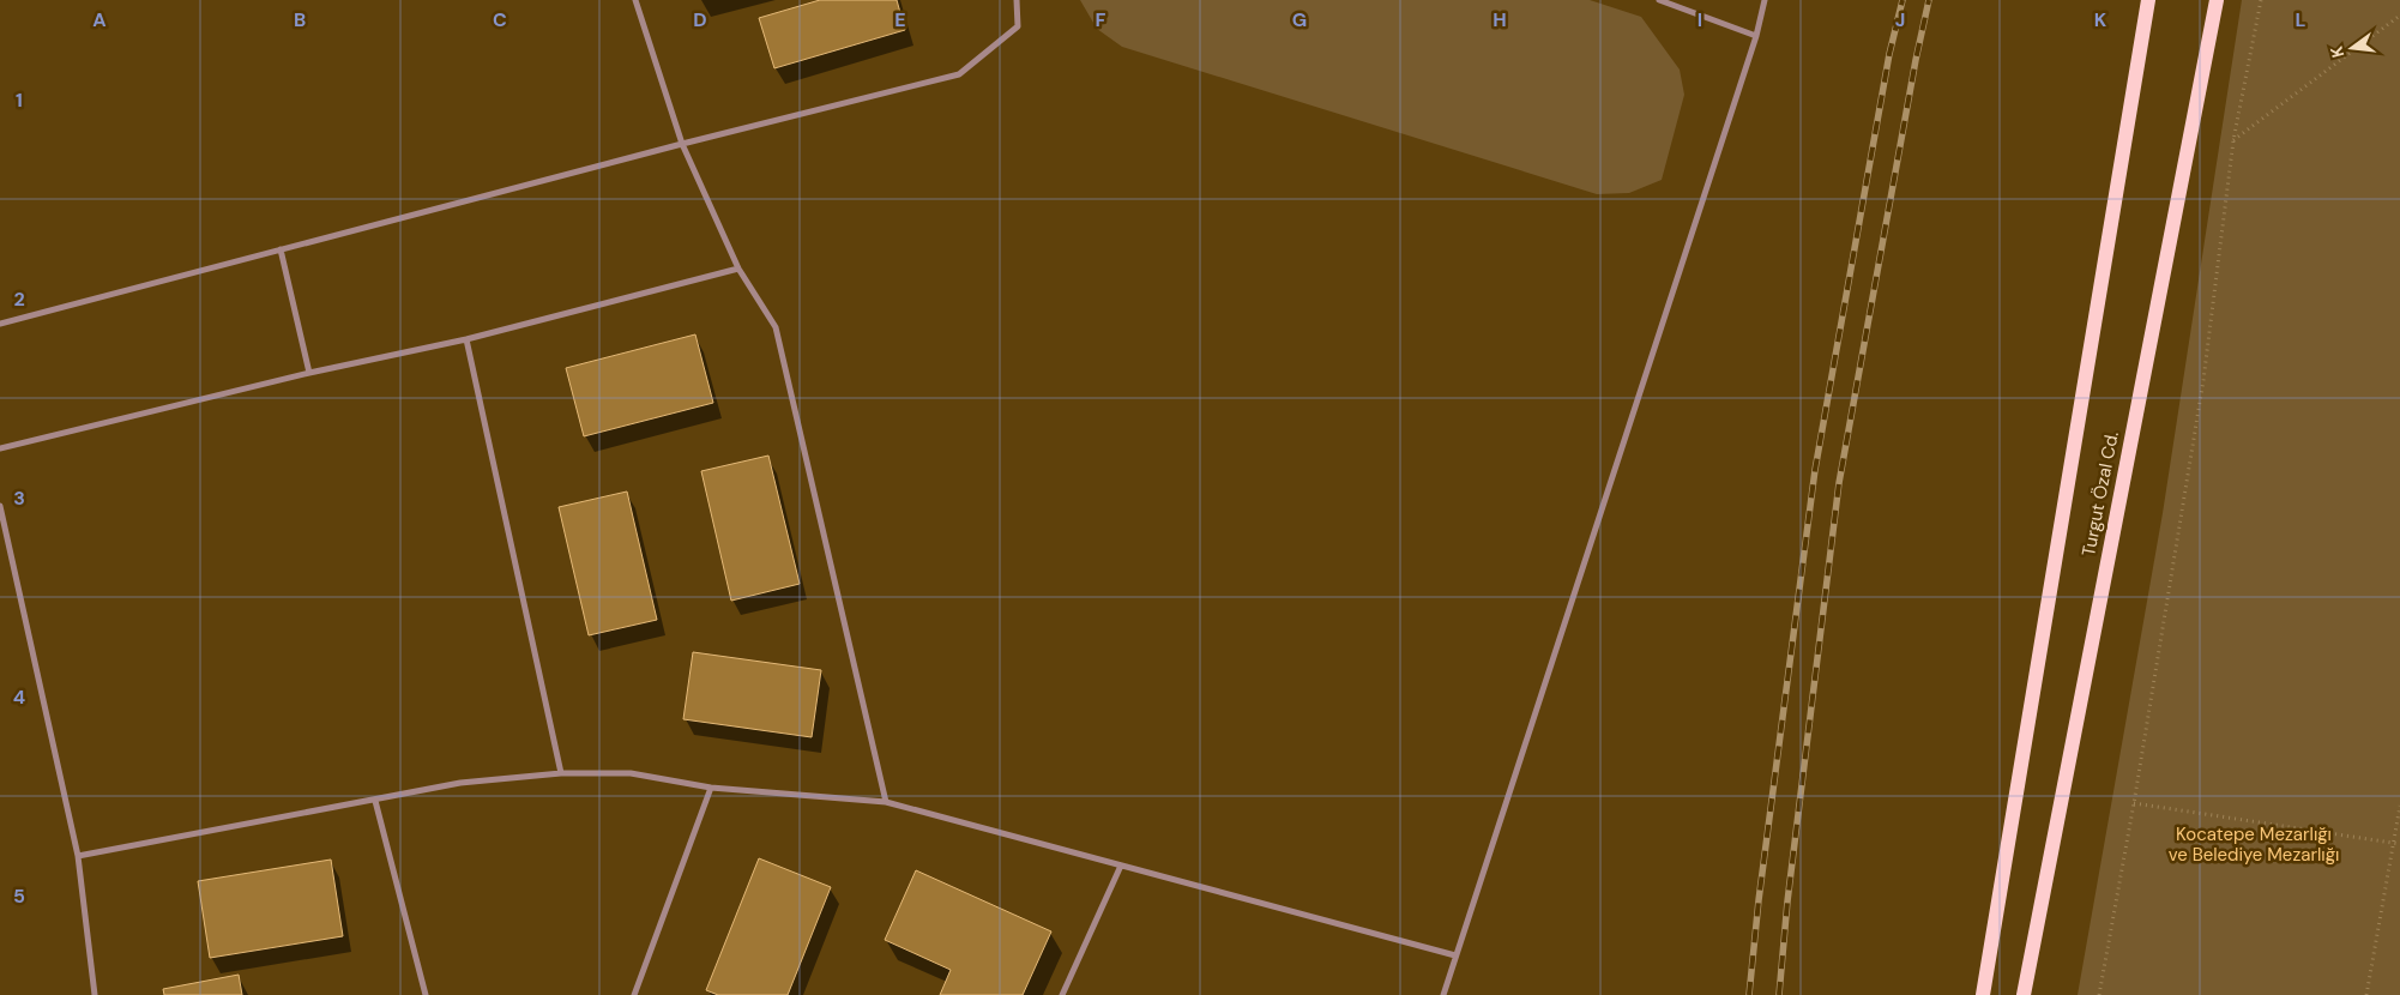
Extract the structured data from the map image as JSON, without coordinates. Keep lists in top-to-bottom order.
{
  "streets": {
    "main road": ["Turgut Özal Cd."]
  },
  "parks": ["Kocatepe Mezarlığı ve Belediye Mezarlığı"],
  "north": "left",
  "grid": {
    "columns": [
      "A",
      "B",
      "C",
      "D",
      "E",
      "F",
      "G",
      "H",
      "I",
      "J",
      "K",
      "L"
    ],
    "rows": [
      "1",
      "2",
      "3",
      "4",
      "5"
    ]
  }
}
